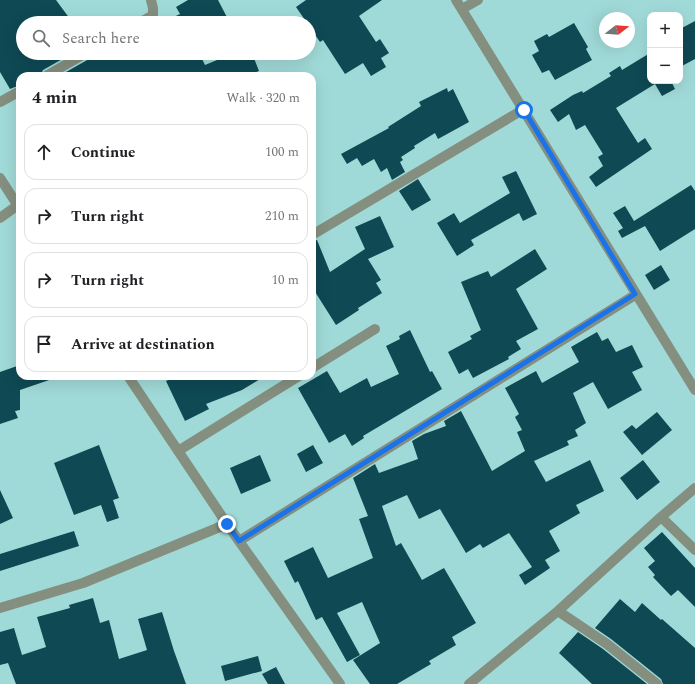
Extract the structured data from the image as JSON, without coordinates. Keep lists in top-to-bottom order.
{
  "north": "right",
  "page": {
    "map_buttons": ["+", "−"],
    "search": "Search here",
    "heading": ["4 min", "Walk · 320 m"],
    "list": [
      ["Continue", "100 m"],
      ["Turn right", "210 m"],
      ["Turn right", "10 m"],
      "Arrive at destination"
    ]
  }
}
